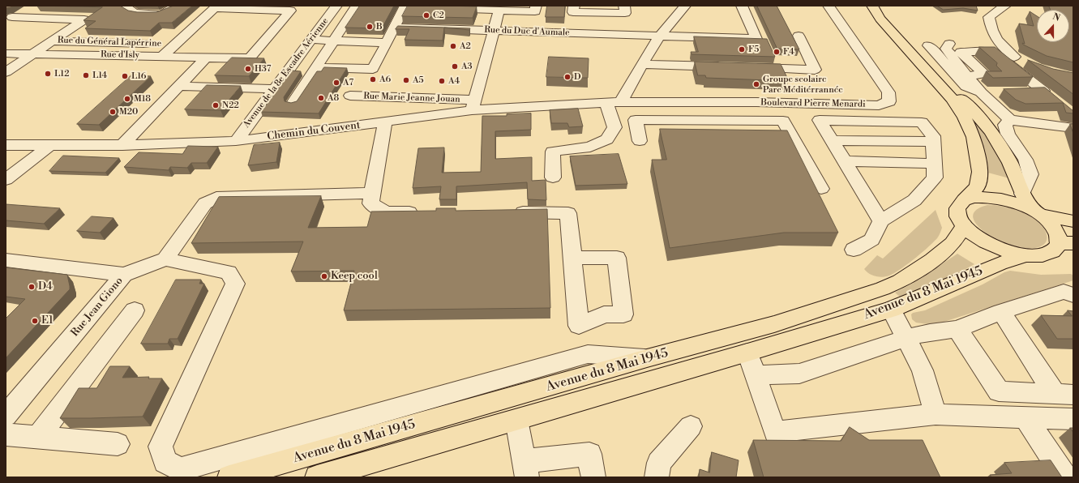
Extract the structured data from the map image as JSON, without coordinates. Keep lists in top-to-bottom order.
{
  "streets": {
    "main road": ["Avenue du 8 Mai 1945"],
    "street": [
      "Rue du Duc d'Aumale",
      "Rue du Général Lapérrine",
      "Rue d'Isly",
      "Avenue de la 8e Escadre Aérienne",
      "Rue Marie Jeanne Jouan",
      "Boulevard Pierre Menardi",
      "Chemin du Couvent",
      "Rue Jean Giono"
    ]
  },
  "crossings": [
    ["Rue du Duc d'Aumale", "Rue Marie Jeanne Jouan"],
    ["Rue du Général Lapérrine", "Rue d'Isly"],
    ["Avenue de la 8e Escadre Aérienne", "Chemin du Couvent"],
    ["Rue Marie Jeanne Jouan", "Chemin du Couvent"],
    ["Boulevard Pierre Menardi", "Chemin du Couvent"]
  ],
  "places": [
    "C2",
    "B",
    "A2",
    "F5",
    "F4",
    "A3",
    "H37",
    "L12",
    "L14",
    "L16",
    "D",
    "A6",
    "A5",
    "A4",
    "A7",
    "Groupe scolaire Parc Méditérrannée",
    "A8",
    "M18",
    "N22",
    "M20",
    "Keep cool",
    "D4",
    "E1"
  ],
  "north": "top"
}
